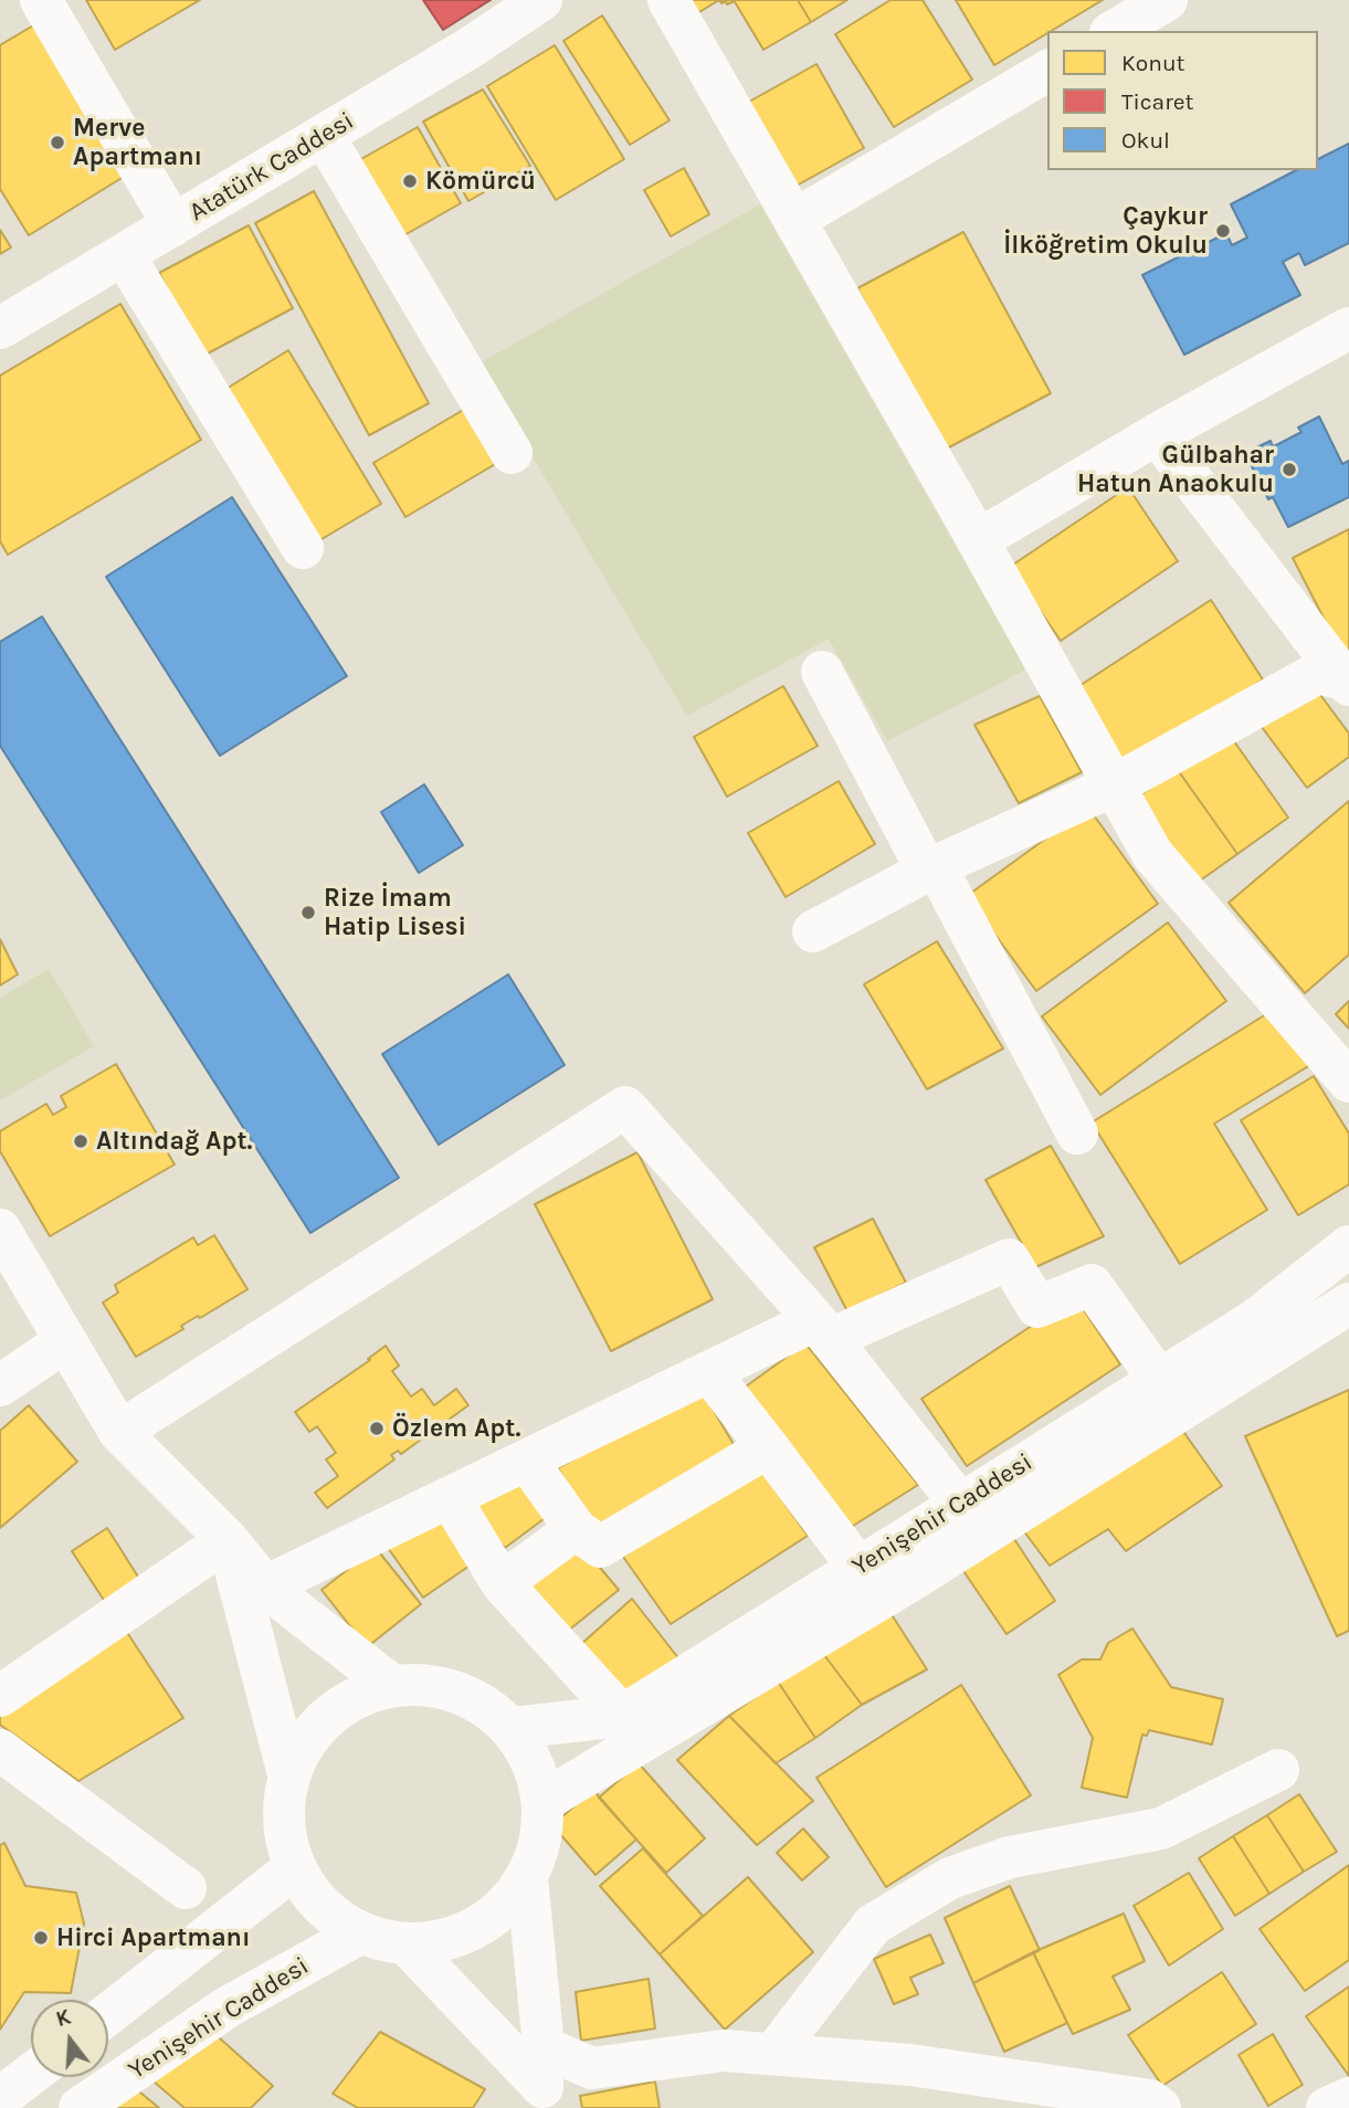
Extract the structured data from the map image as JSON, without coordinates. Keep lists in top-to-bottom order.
{
  "streets": {
    "street": ["Atatürk Caddesi", "Yenişehir Caddesi"]
  },
  "places": [
    "Merve Apartmanı",
    "Kömürcü",
    "Çaykur İlköğretim Okulu",
    "Gülbahar Hatun Anaokulu",
    "Rize İmam Hatip Lisesi",
    "Altındağ Apt.",
    "Özlem Apt.",
    "Hirci Apartmanı"
  ],
  "legend": ["Konut", "Ticaret", "Okul"],
  "north": "top"
}
